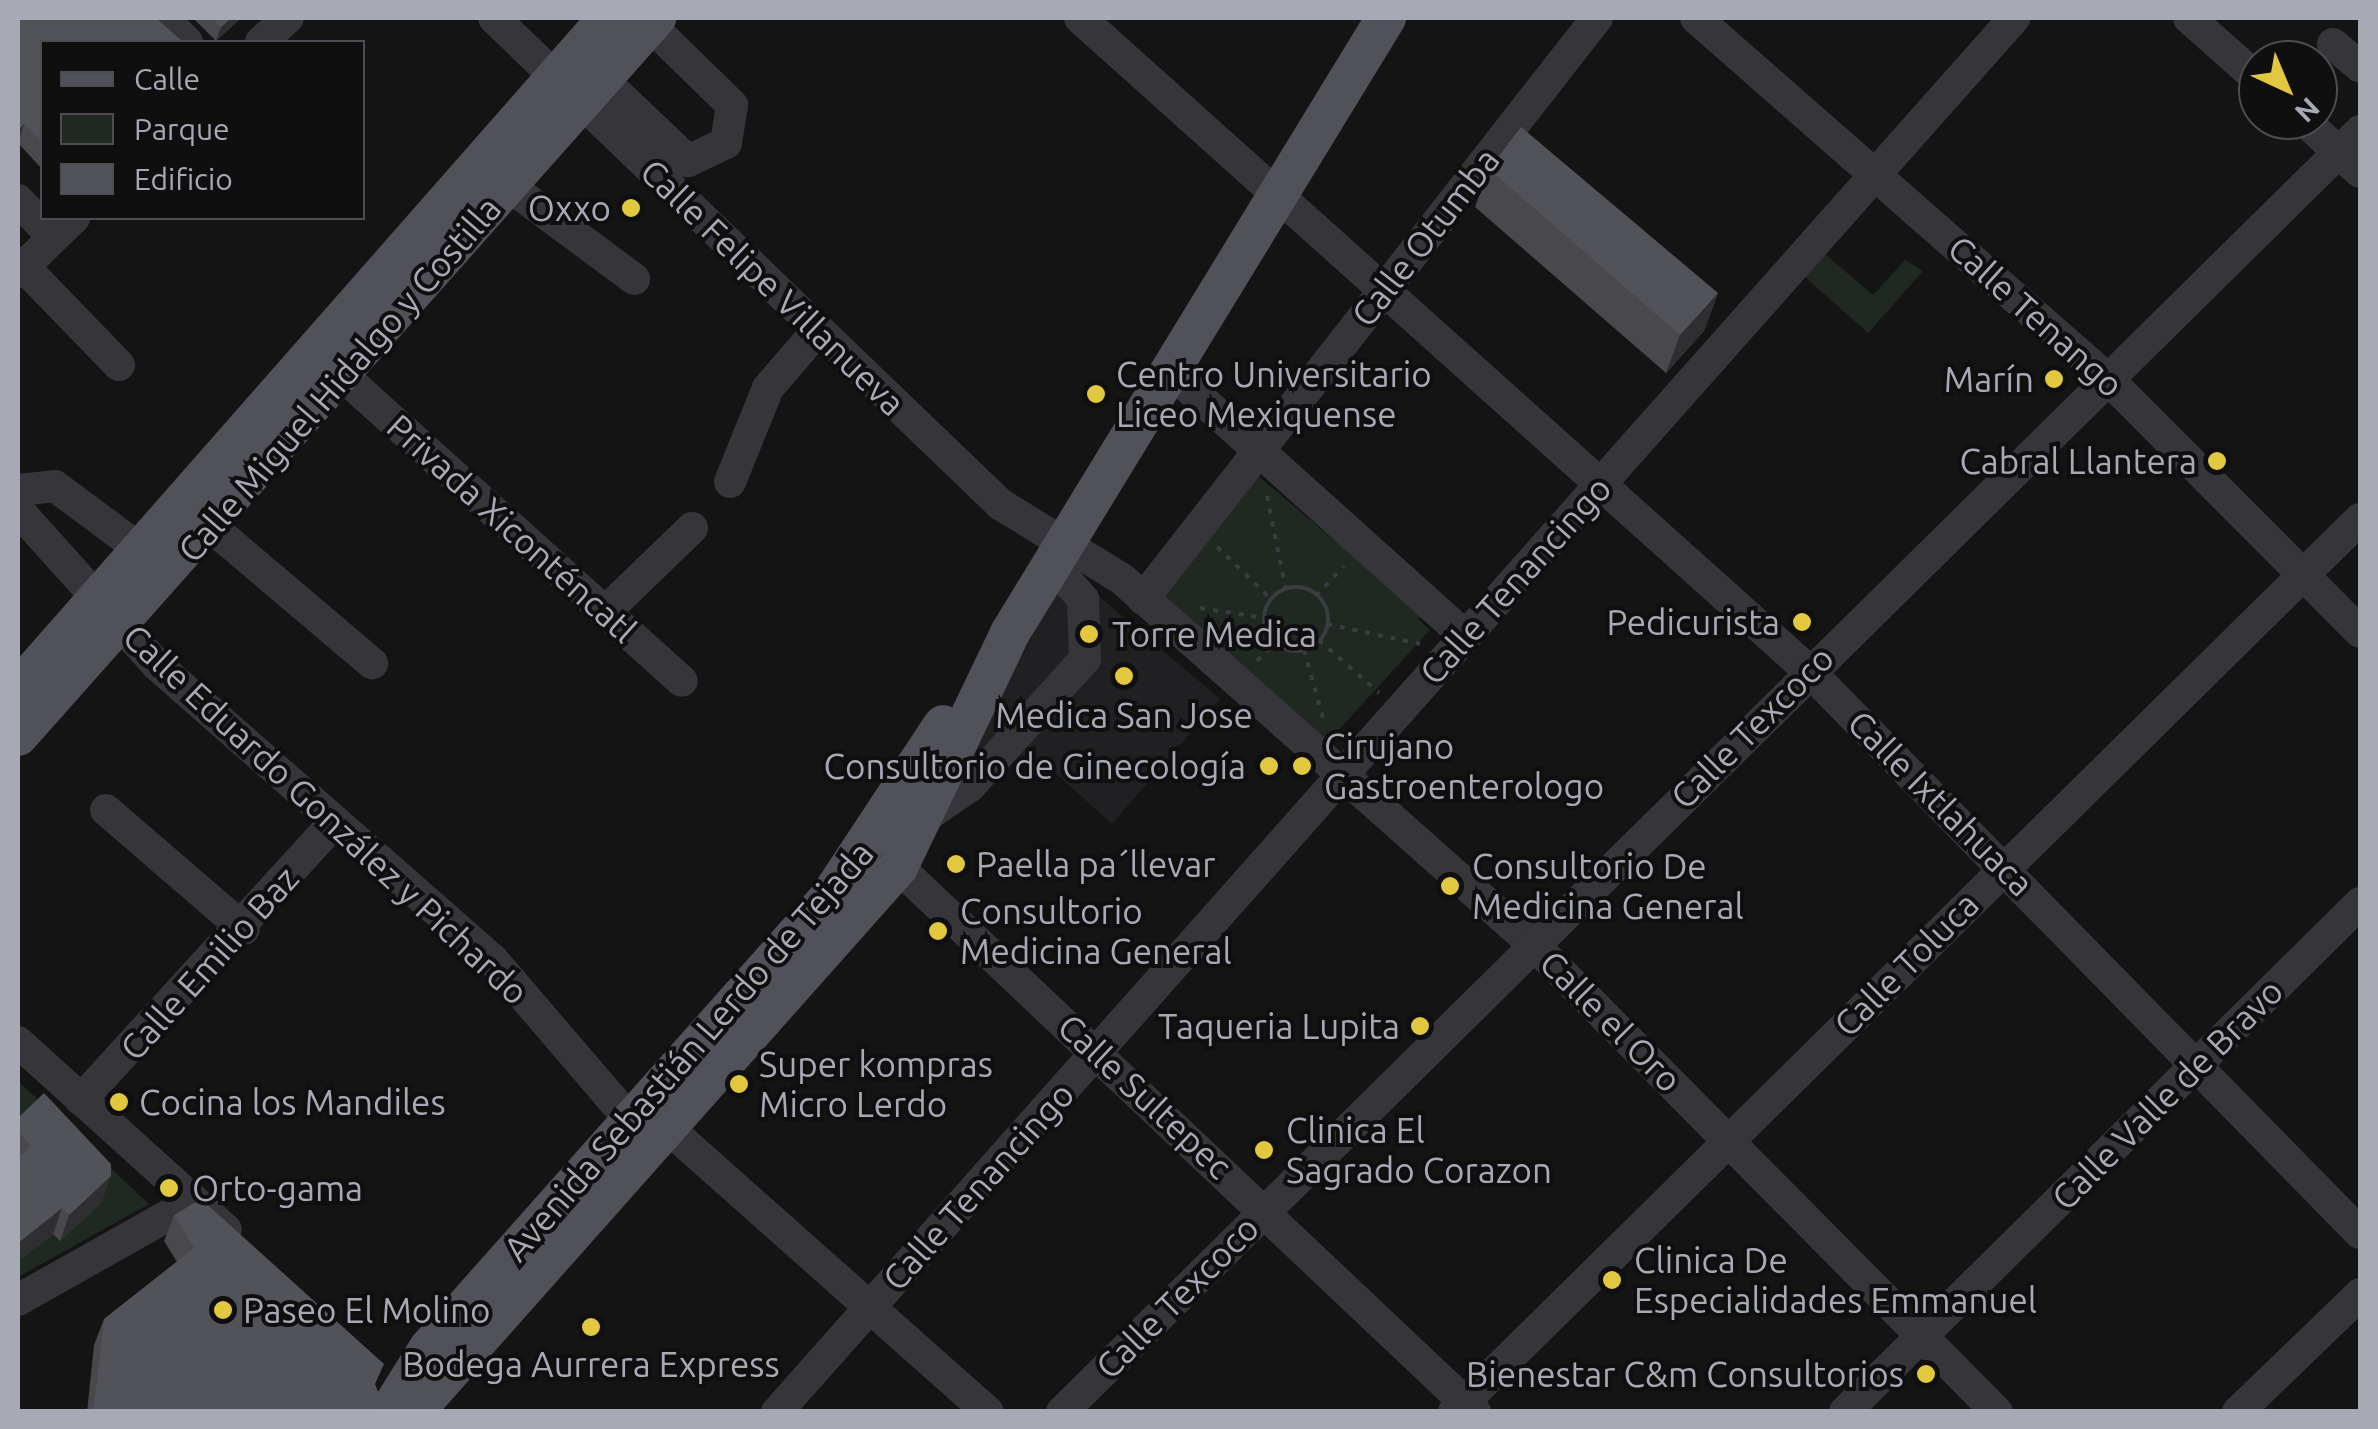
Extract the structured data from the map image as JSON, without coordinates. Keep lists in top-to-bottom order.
{
  "streets": {
    "main road": ["Calle Miguel Hidalgo y Costilla", "Avenida Sebastián Lerdo de Tejada"],
    "street": [
      "Calle Otumba",
      "Calle Felipe Villanueva",
      "Calle Tenango",
      "Privada Xiconténcatl",
      "Calle Tenancingo",
      "Calle Texcoco",
      "Calle Ixtlahuaca",
      "Calle Eduardo González y Pichardo",
      "Calle Emilio Baz",
      "Calle Toluca",
      "Calle el Oro",
      "Calle Valle de Bravo",
      "Calle Sultepec"
    ]
  },
  "crossings": [
    ["Calle Otumba", "Calle Ixtlahuaca"],
    ["Calle Otumba", "Calle el Oro"],
    ["Calle Felipe Villanueva", "Calle Miguel Hidalgo y Costilla"],
    ["Calle Felipe Villanueva", "Calle el Oro"],
    ["Calle Felipe Villanueva", "Avenida Sebastián Lerdo de Tejada"],
    ["Calle Tenango", "Calle Tenancingo"],
    ["Calle Tenango", "Calle Texcoco"],
    ["Calle Tenango", "Calle Toluca"],
    ["Calle Miguel Hidalgo y Costilla", "Privada Xiconténcatl"],
    ["Calle Miguel Hidalgo y Costilla", "Calle Eduardo González y Pichardo"],
    ["Calle Tenancingo", "Calle Ixtlahuaca"],
    ["Calle Tenancingo", "Calle Eduardo González y Pichardo"],
    ["Calle Tenancingo", "Calle el Oro"],
    ["Calle Tenancingo", "Calle Sultepec"],
    ["Calle Texcoco", "Calle Ixtlahuaca"],
    ["Calle Texcoco", "Calle el Oro"],
    ["Calle Texcoco", "Calle Sultepec"],
    ["Calle Ixtlahuaca", "Calle Toluca"],
    ["Calle Ixtlahuaca", "Avenida Sebastián Lerdo de Tejada"],
    ["Calle Ixtlahuaca", "Calle Valle de Bravo"],
    ["Calle Eduardo González y Pichardo", "Calle Emilio Baz"],
    ["Calle Eduardo González y Pichardo", "Avenida Sebastián Lerdo de Tejada"],
    ["Calle Toluca", "Calle el Oro"],
    ["Calle Toluca", "Calle Sultepec"],
    ["Calle el Oro", "Avenida Sebastián Lerdo de Tejada"],
    ["Calle el Oro", "Calle Valle de Bravo"],
    ["Avenida Sebastián Lerdo de Tejada", "Calle Sultepec"]
  ],
  "places": [
    "Oxxo",
    "Marín",
    "Centro Universitario Liceo Mexiquense",
    "Cabral Llantera",
    "Pedicurista",
    "Torre Medica",
    "Medica San Jose",
    "Consultorio de Ginecología",
    "Cirujano Gastroenterologo",
    "Paella pa´llevar",
    "Consultorio De Medicina General",
    "Consultorio Medicina General",
    "Taqueria Lupita",
    "Super kompras Micro Lerdo",
    "Cocina los Mandiles",
    "Clinica El Sagrado Corazon",
    "Orto-gama",
    "Clinica De Especialidades Emmanuel",
    "Paseo El Molino",
    "Bodega Aurrera Express",
    "Bienestar C&m Consultorios"
  ],
  "legend": ["Calle", "Parque", "Edificio"],
  "north": "bottom right"
}
